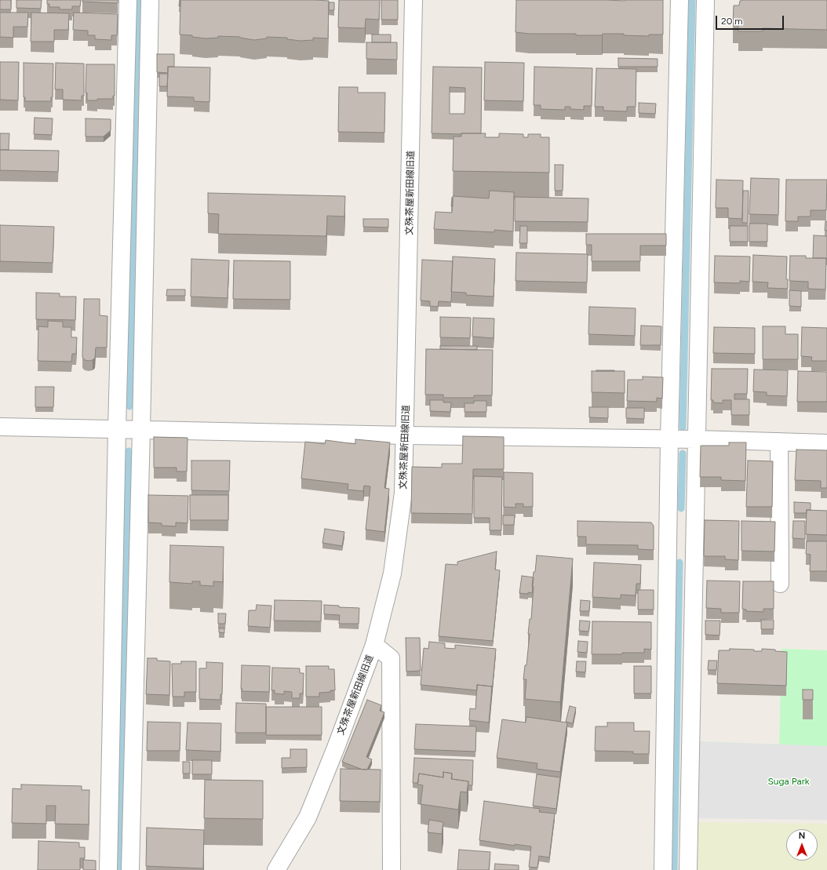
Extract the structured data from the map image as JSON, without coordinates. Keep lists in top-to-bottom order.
{
  "streets": {
    "street": ["文殊茶屋新田線旧道"]
  },
  "parks": ["Suga Park"],
  "scale_bar": "20 m",
  "north": "top"
}
